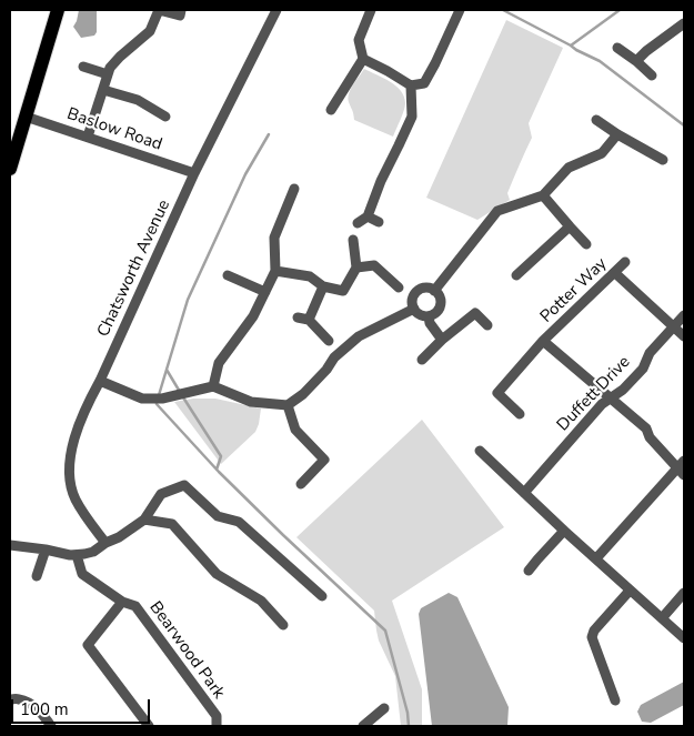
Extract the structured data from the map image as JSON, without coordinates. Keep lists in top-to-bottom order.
{
  "streets": {
    "street": [
      "Baslow Road",
      "Chatsworth Avenue",
      "Potter Way",
      "Duffett Drive",
      "Bearwood Park"
    ]
  },
  "crossings": [
    ["Baslow Road", "Chatsworth Avenue"],
    ["Potter Way", "Duffett Drive"]
  ],
  "scale_bar": "100 m"
}
